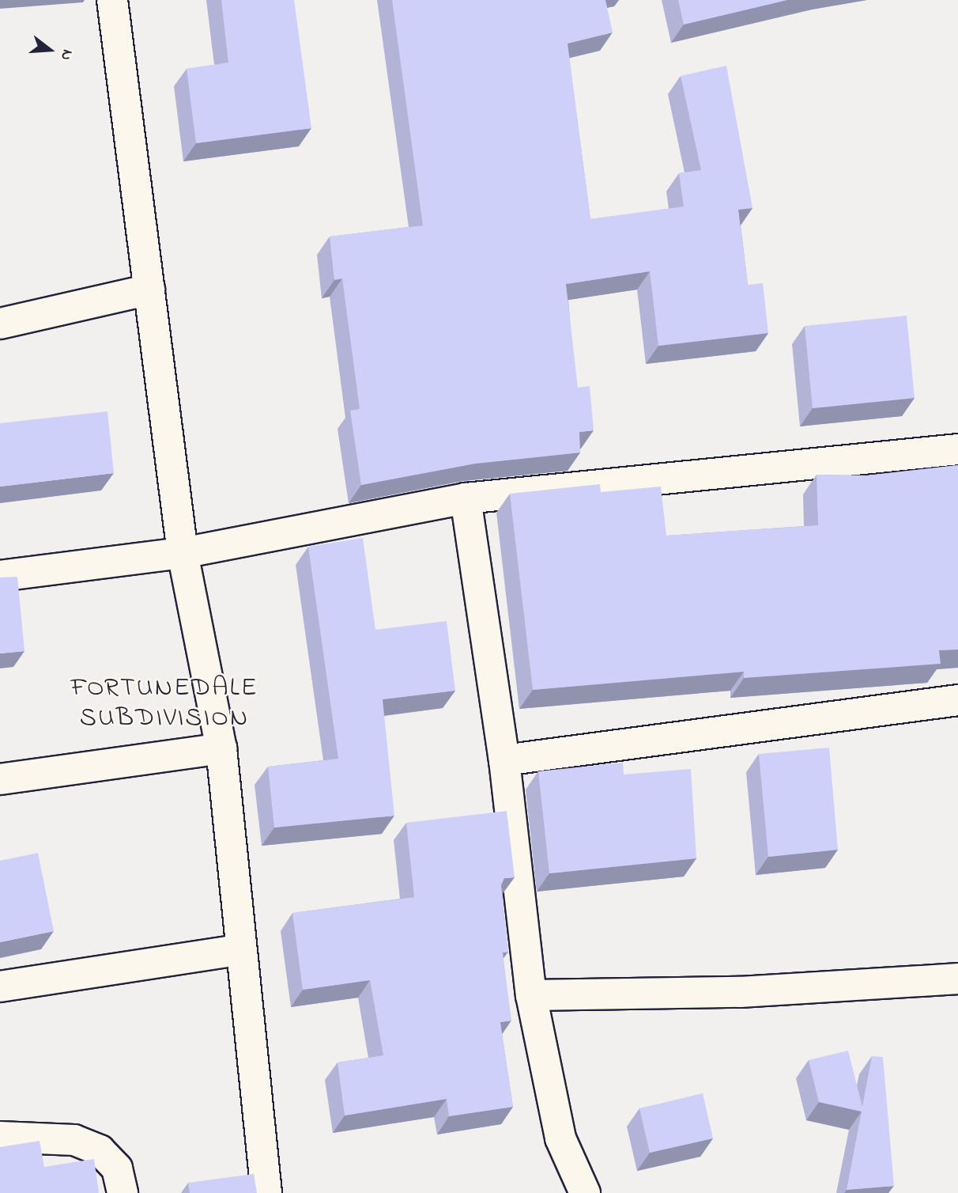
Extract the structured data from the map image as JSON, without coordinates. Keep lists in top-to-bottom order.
{
  "districts": ["FORTUNEDALE SUBDIVISION"],
  "north": "right"
}
